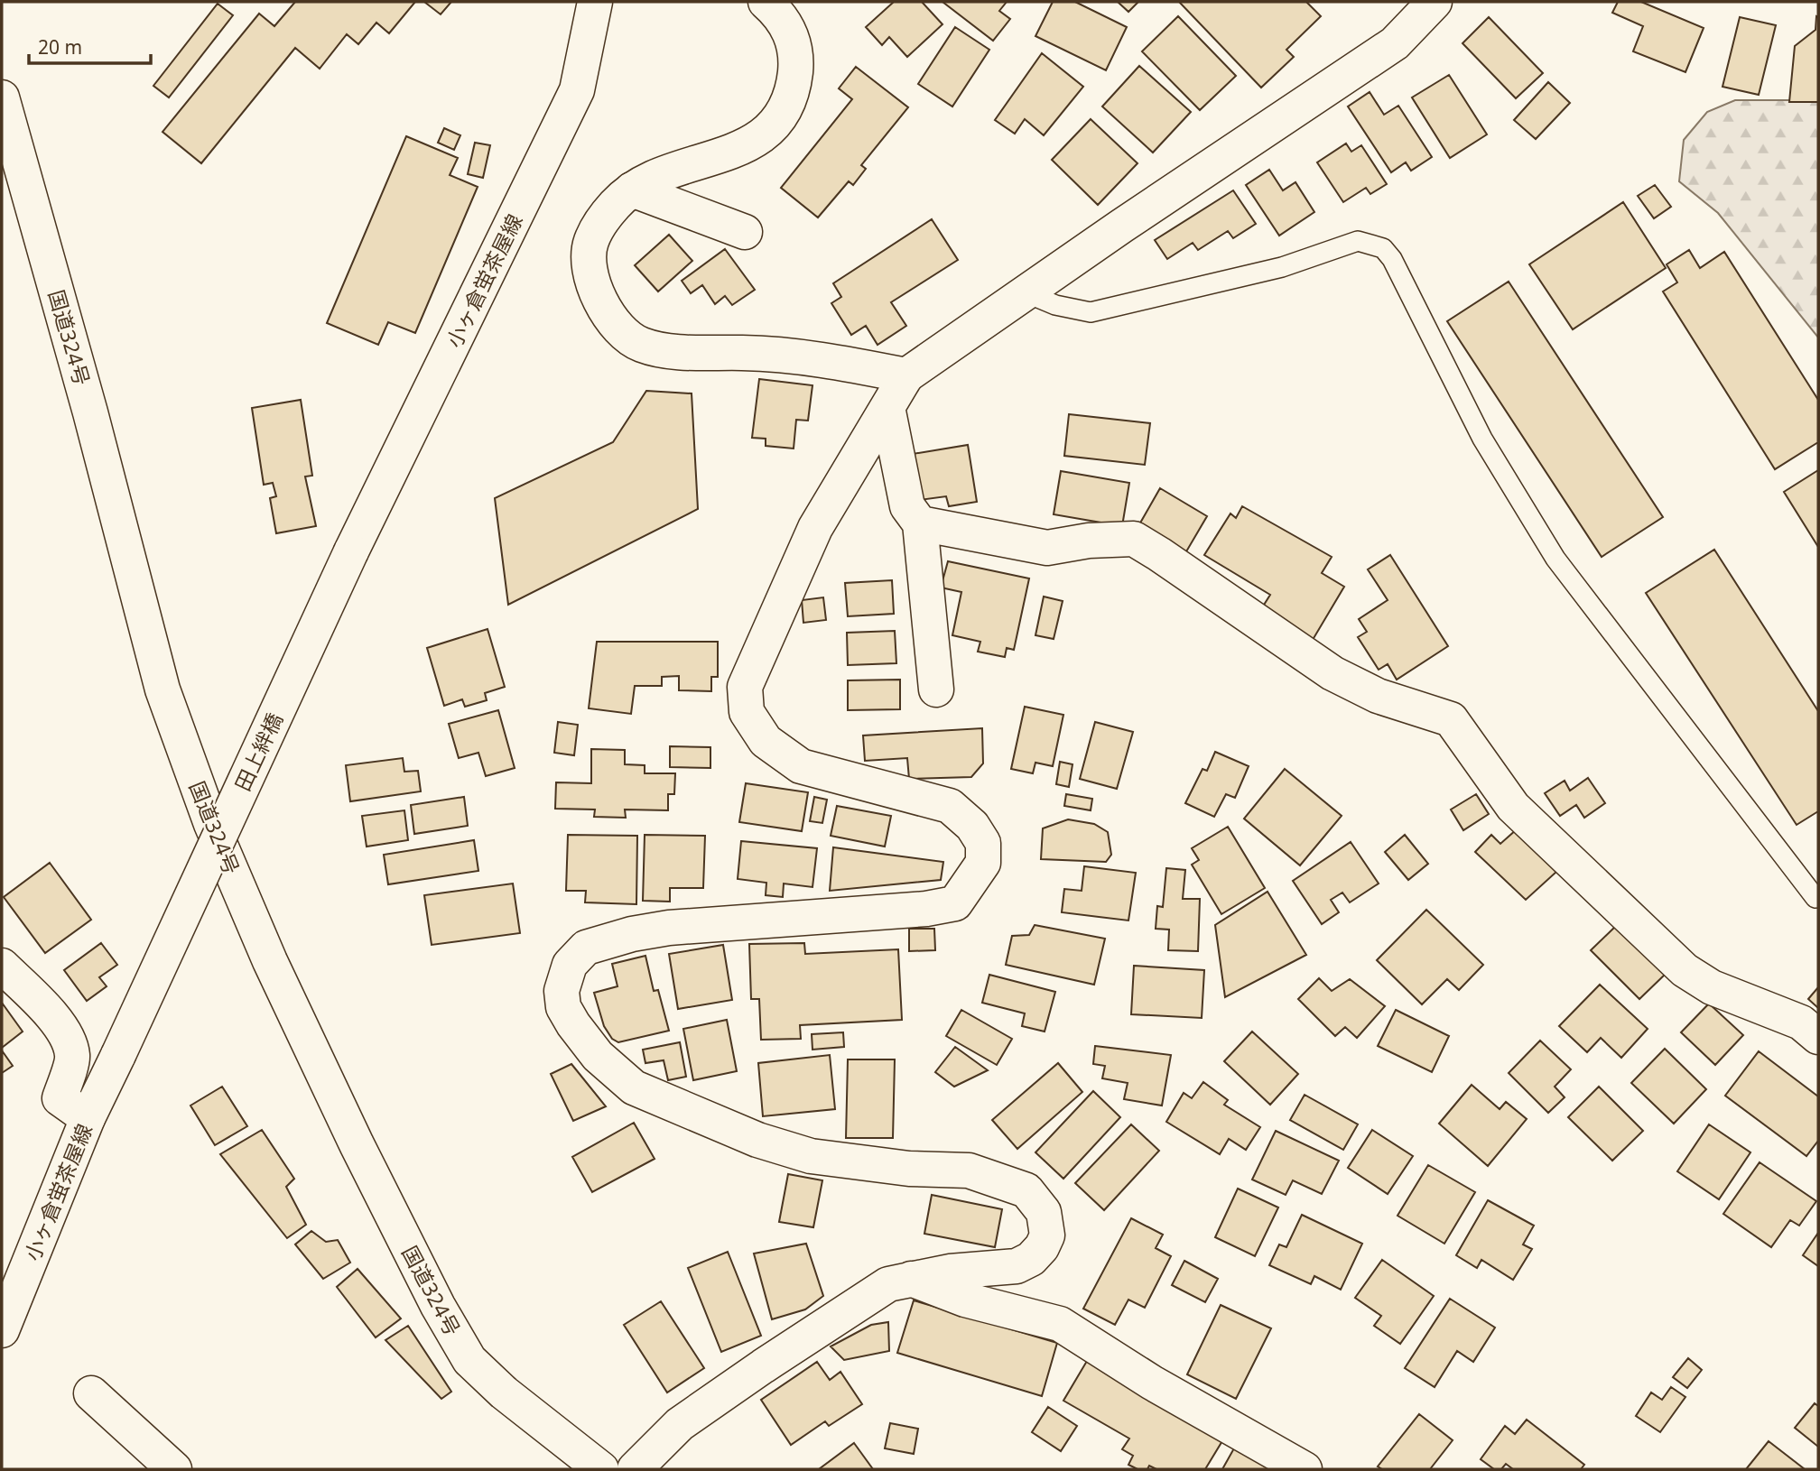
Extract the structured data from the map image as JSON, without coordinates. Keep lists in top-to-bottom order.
{
  "streets": {
    "main road": ["小ヶ倉蛍茶屋線", "国道324号", "田上絆橋"]
  },
  "crossings": [
    ["小ヶ倉蛍茶屋線", "田上絆橋"]
  ],
  "scale_bar": "20 m"
}
